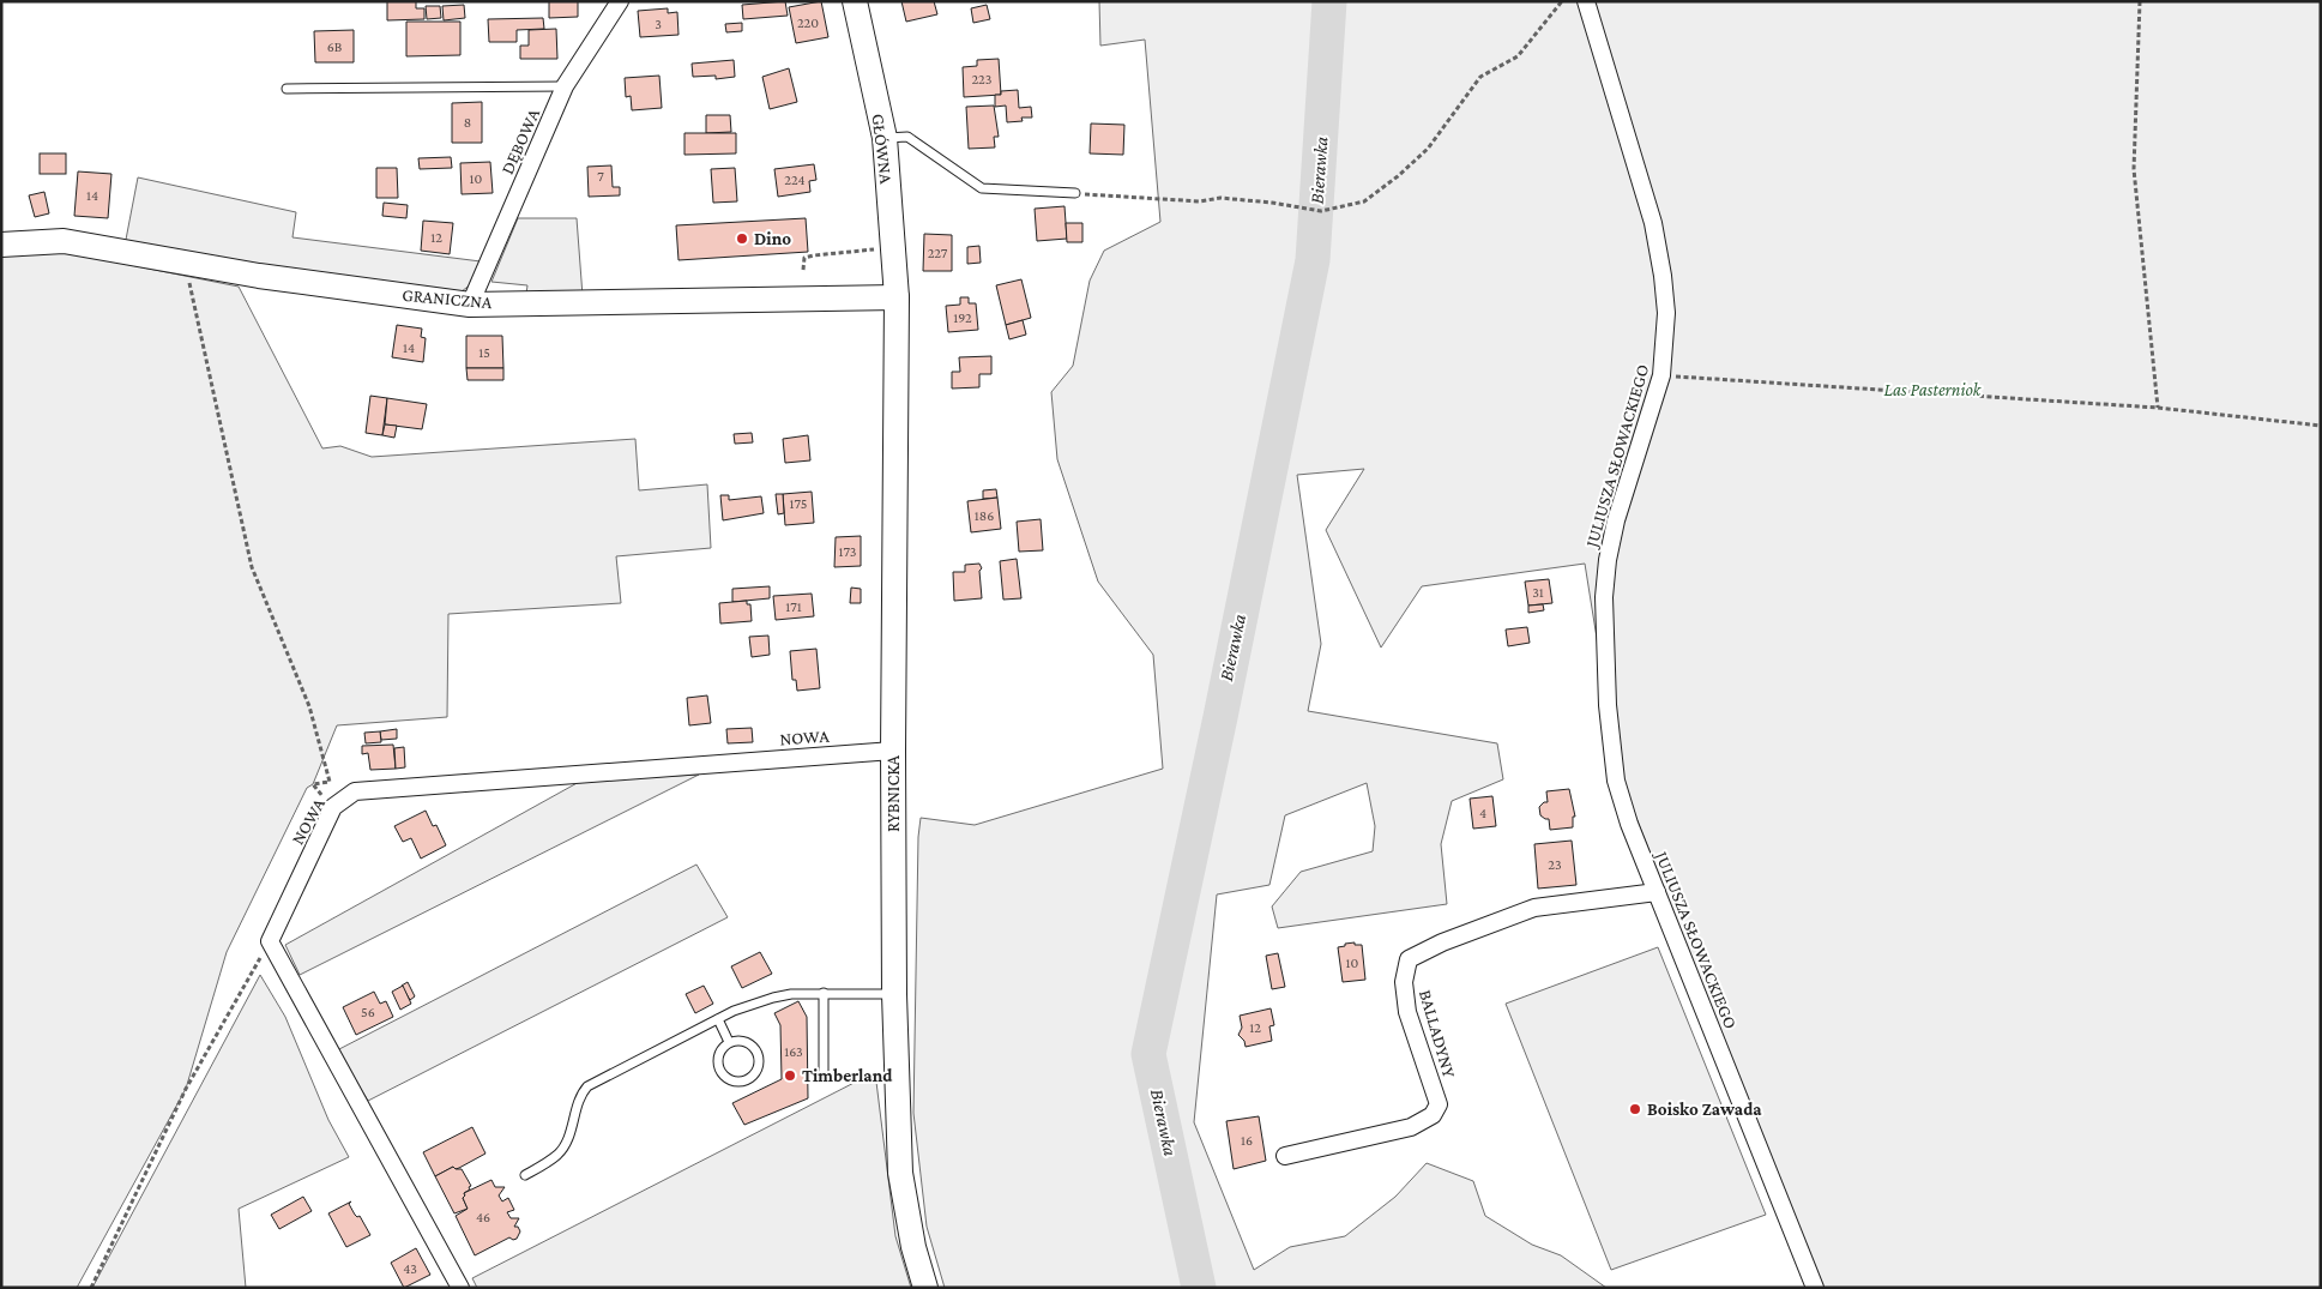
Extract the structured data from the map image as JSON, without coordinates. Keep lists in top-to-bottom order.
{
  "streets": {
    "main road": ["GŁÓWNA", "GRANICZNA", "RYBNICKA"],
    "street": [
      "DĘBOWA",
      "JULIUSZA SŁOWACKIEGO",
      "NOWA",
      "BALLADYNY"
    ]
  },
  "crossings": [
    ["DĘBOWA", "GRANICZNA"],
    ["GŁÓWNA", "GRANICZNA"],
    ["GŁÓWNA", "RYBNICKA"],
    ["GRANICZNA", "RYBNICKA"],
    ["JULIUSZA SŁOWACKIEGO", "BALLADYNY"],
    ["NOWA", "RYBNICKA"]
  ],
  "water": ["Bierawka"],
  "parks": ["Las Pasterniok"],
  "places": ["Dino", "Timberland", "Boisko Zawada"],
  "house_numbers": [
    "220",
    "3",
    "6B",
    "223",
    "8",
    "7",
    "10",
    "224",
    "14",
    "12",
    "227",
    "192",
    "14",
    "15",
    "175",
    "186",
    "173",
    "31",
    "171",
    "4",
    "23",
    "10",
    "56",
    "12",
    "163",
    "16",
    "46",
    "43"
  ]
}
